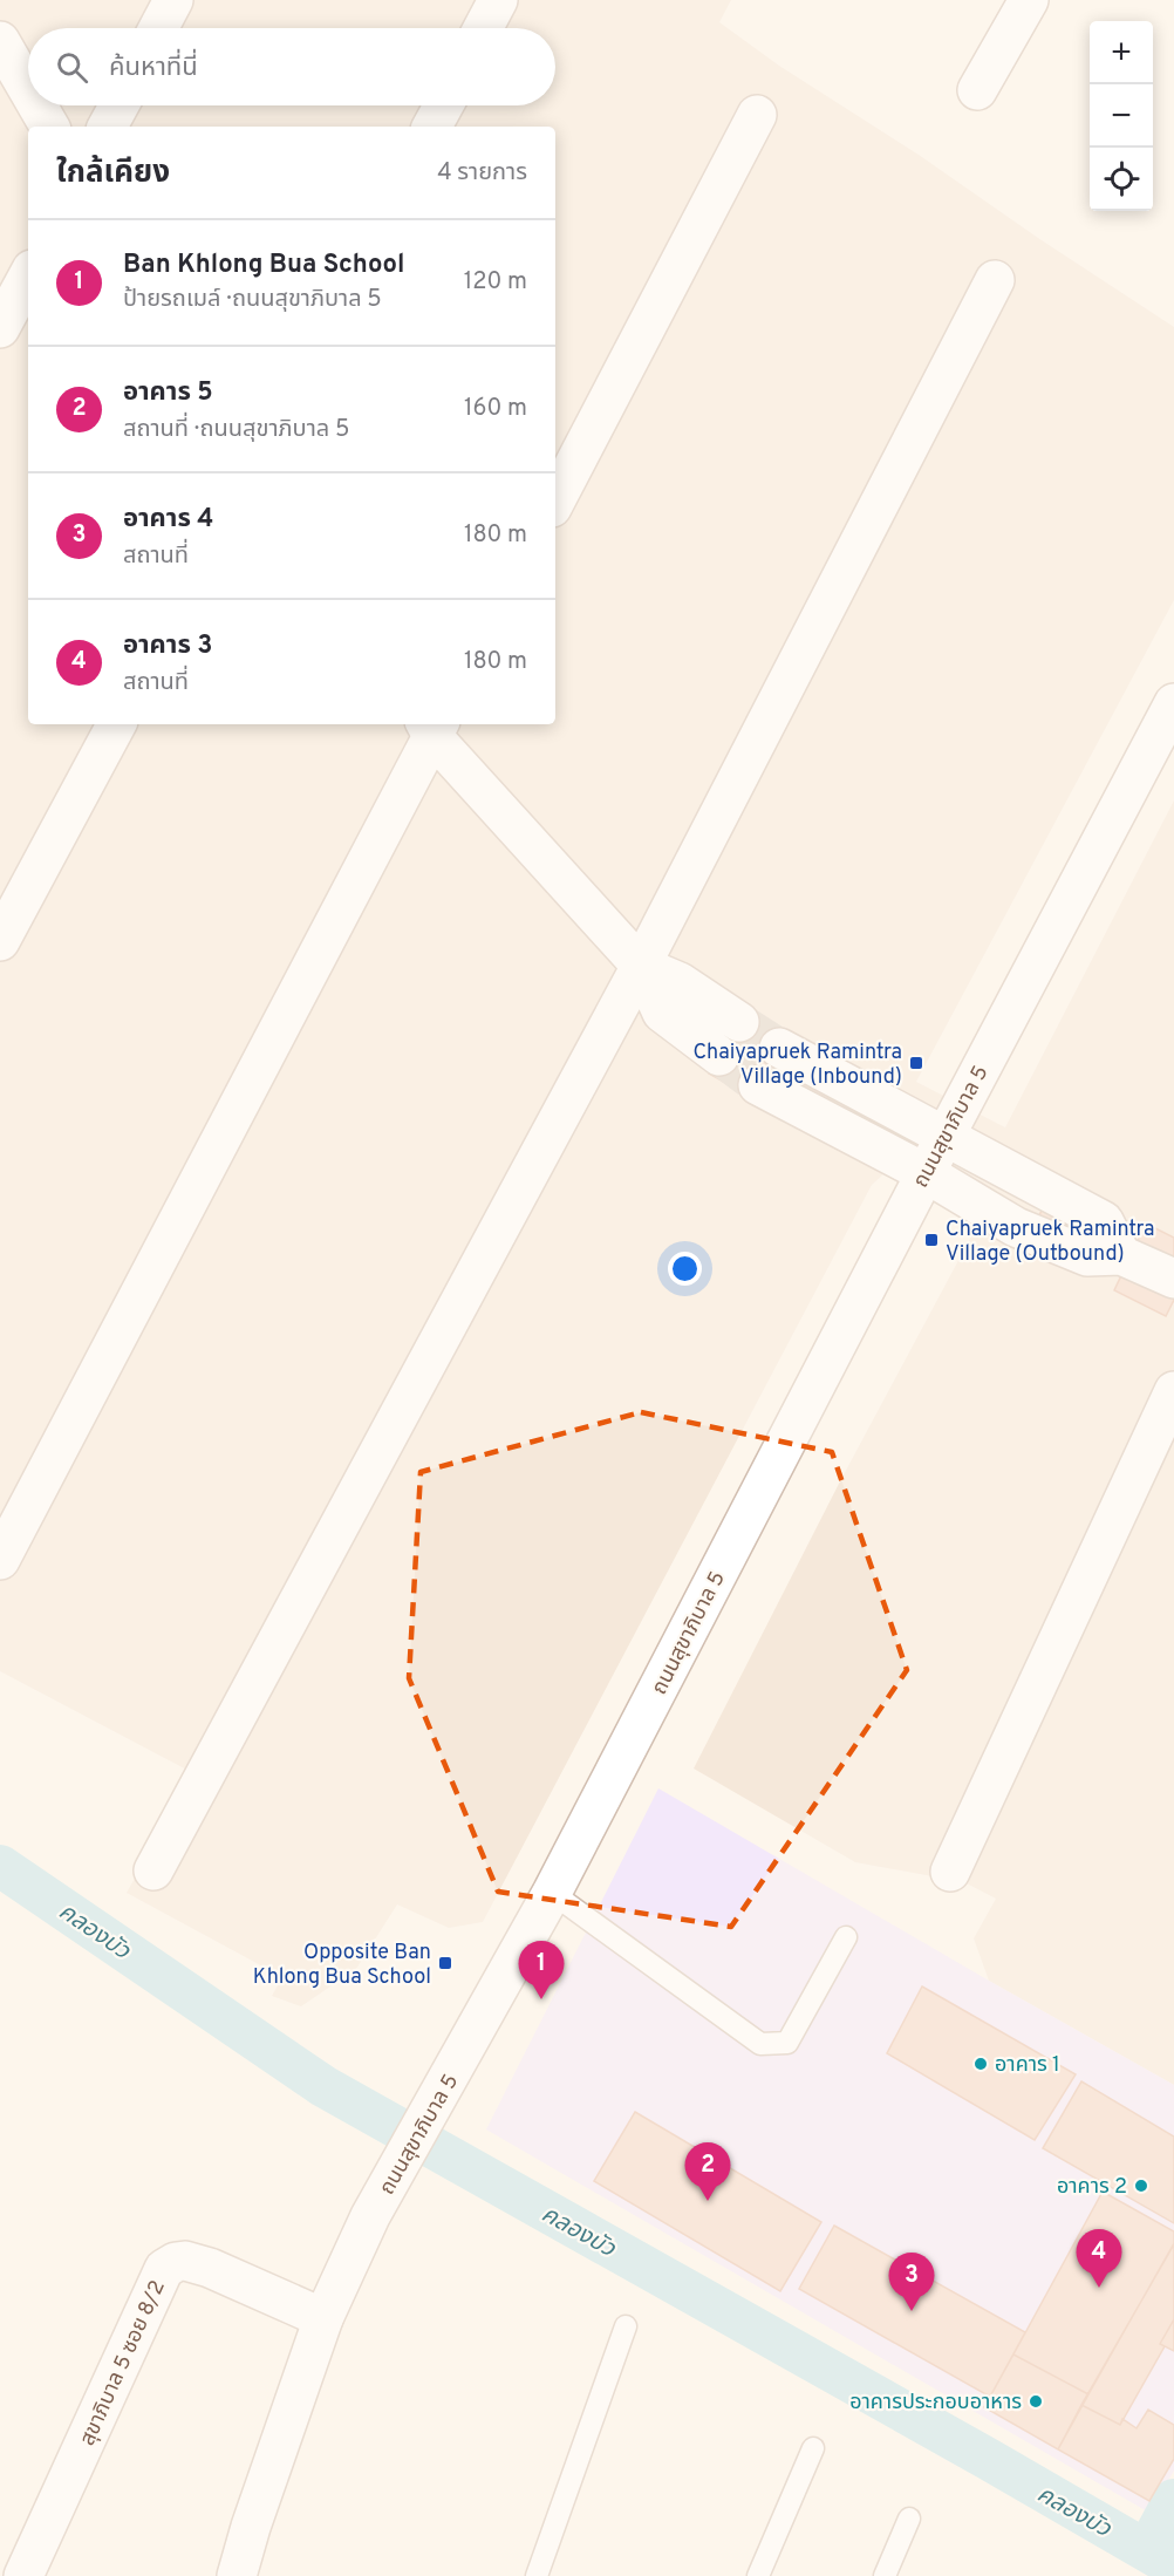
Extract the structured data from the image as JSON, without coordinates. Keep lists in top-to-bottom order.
{
  "streets": {
    "street": ["ถนนสุขาภิบาล 5", "สุขาภิบาล 5 ซอย 8/2"]
  },
  "crossings": [
    ["ถนนสุขาภิบาล 5", "สุขาภิบาล 5 ซอย 8/2"]
  ],
  "water": ["คลองบัว"],
  "places": {
    "transit": ["Chaiyapruek Ramintra Village (Inbound)", "Chaiyapruek Ramintra Village (Outbound)", "Opposite Ban Khlong Bua School"],
    "other": ["อาคาร 1", "อาคาร 2", "อาคารประกอบอาหาร"]
  },
  "page": {
    "map_buttons": ["+", "−"],
    "search": "ค้นหาที่นี่",
    "heading": ["ใกล้เคียง", "4 รายการ"],
    "list": [
      {
        "mark": "1",
        "name": "Ban Khlong Bua School",
        "note": "ป้ายรถเมล์ · ถนนสุขาภิบาล 5",
        "value": "120 m"
      },
      {
        "mark": "2",
        "name": "อาคาร 5",
        "note": "สถานที่ · ถนนสุขาภิบาล 5",
        "value": "160 m"
      },
      {
        "mark": "3",
        "name": "อาคาร 4",
        "note": "สถานที่",
        "value": "180 m"
      },
      {
        "mark": "4",
        "name": "อาคาร 3",
        "note": "สถานที่",
        "value": "180 m"
      }
    ],
    "pins": [
      "1",
      "2",
      "4",
      "3"
    ]
  }
}
